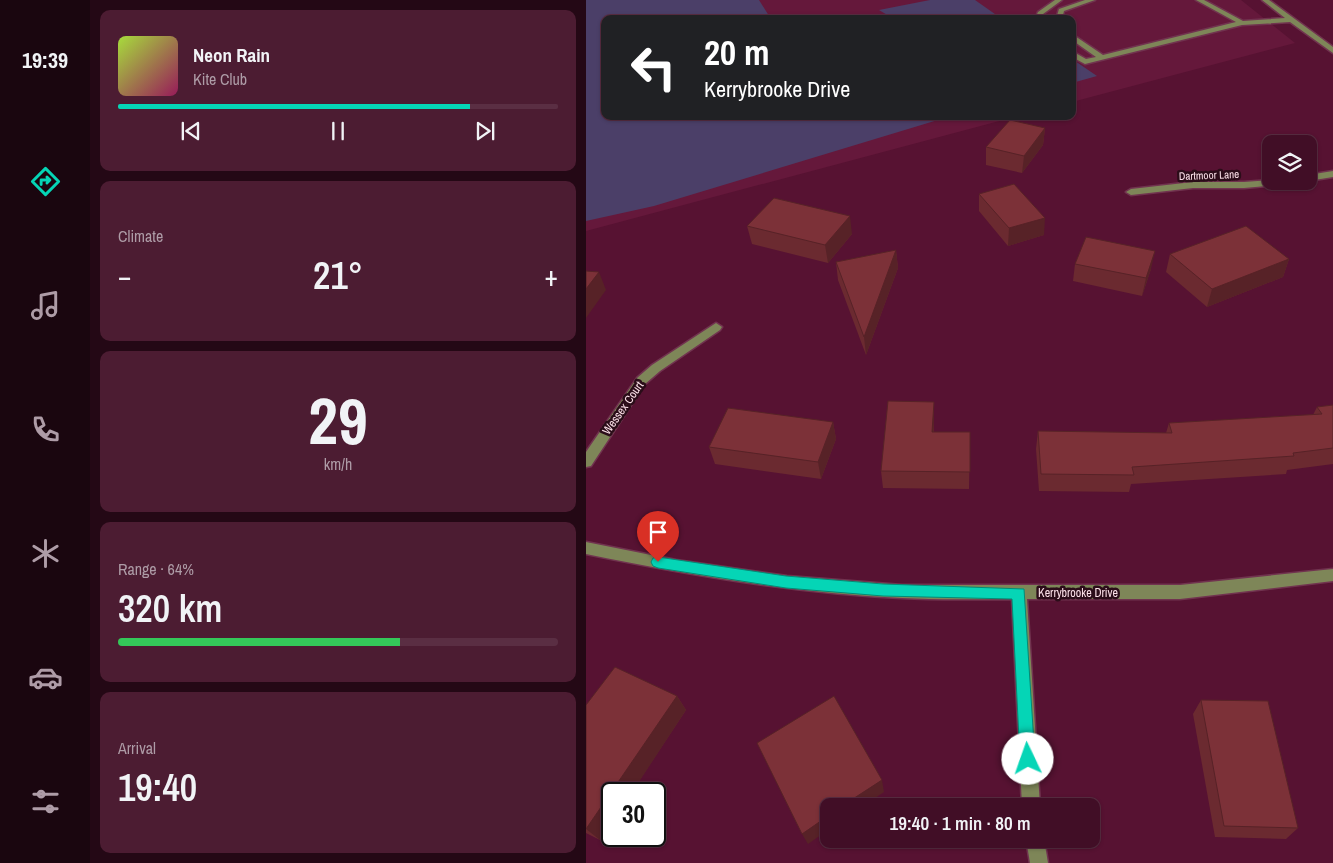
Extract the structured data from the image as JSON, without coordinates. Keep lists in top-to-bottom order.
{
  "streets": {
    "street": ["Dartmoor Lane", "Wessex Court", "Kerrybrooke Drive"]
  },
  "page": {
    "tabs": "19:39",
    "turn": ["20 m", "Kerrybrooke Drive"],
    "song": ["Neon Rain", "Kite Club"],
    "tile": [
      "Climate",
      ["29", "km/h"],
      ["Range · 64%", "320 km"],
      ["Arrival", "19:40"]
    ],
    "heat": ["−", "21°", "+"],
    "limit": "30",
    "trip": "19:40 · 1 min · 80 m"
  }
}
